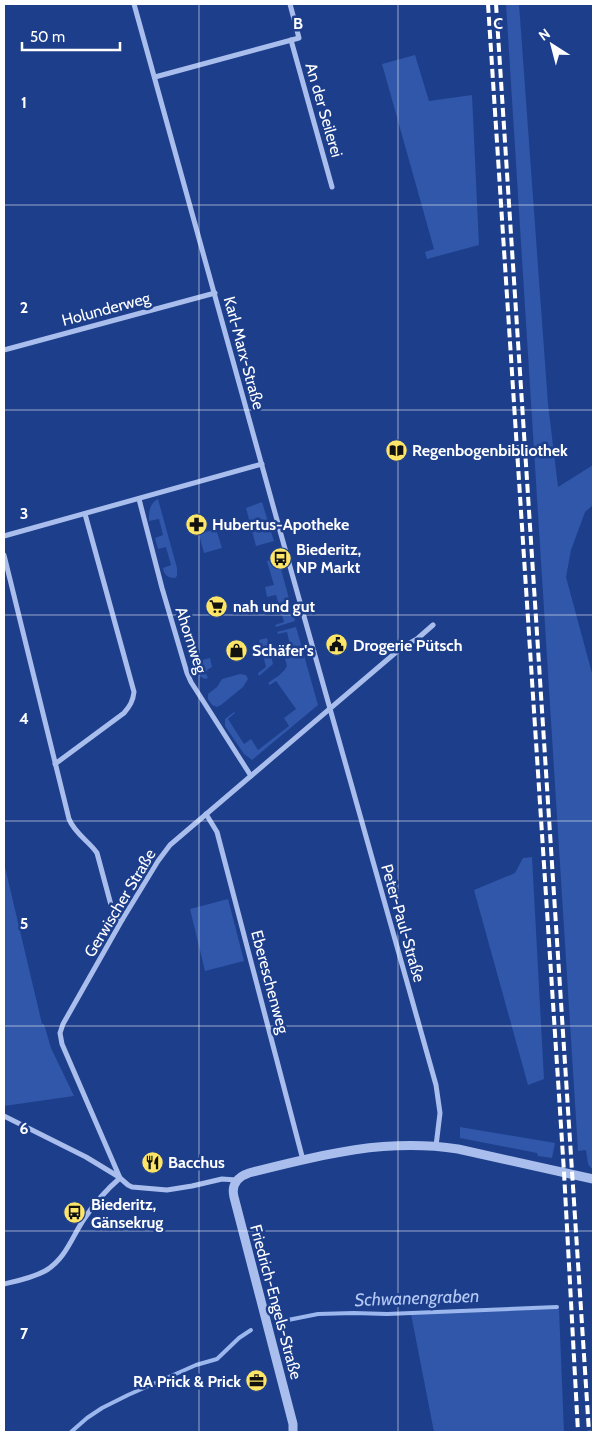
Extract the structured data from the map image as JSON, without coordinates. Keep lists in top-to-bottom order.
{
  "streets": {
    "street": [
      "An der Seilerei",
      "Holunderweg",
      "Karl-Marx-Straße",
      "Ahornweg",
      "Gerwischer Straße",
      "Peter-Paul-Straße",
      "Ebereschenweg",
      "Friedrich-Engels-Straße"
    ]
  },
  "crossings": [
    ["Holunderweg", "Karl-Marx-Straße"],
    ["Karl-Marx-Straße", "Gerwischer Straße"],
    ["Karl-Marx-Straße", "Peter-Paul-Straße"],
    ["Ahornweg", "Gerwischer Straße"],
    ["Gerwischer Straße", "Peter-Paul-Straße"],
    ["Gerwischer Straße", "Ebereschenweg"]
  ],
  "water": ["Schwanengraben"],
  "places": {
    "library": ["Regenbogenbibliothek"],
    "pharmacy": ["Hubertus-Apotheke"],
    "bus stop": ["Biederitz, NP Markt", "Biederitz, Gänsekrug"],
    "supermarket": ["nah und gut"],
    "public building": ["Drogerie Pütsch"],
    "shop": ["Schäfer's"],
    "restaurant": ["Bacchus"],
    "office": ["RA Prick & Prick"]
  },
  "scale_bar": "50 m",
  "north": "top left",
  "grid": {
    "columns": ["B", "C"],
    "rows": [
      "1",
      "2",
      "3",
      "4",
      "5",
      "6",
      "7"
    ]
  }
}
